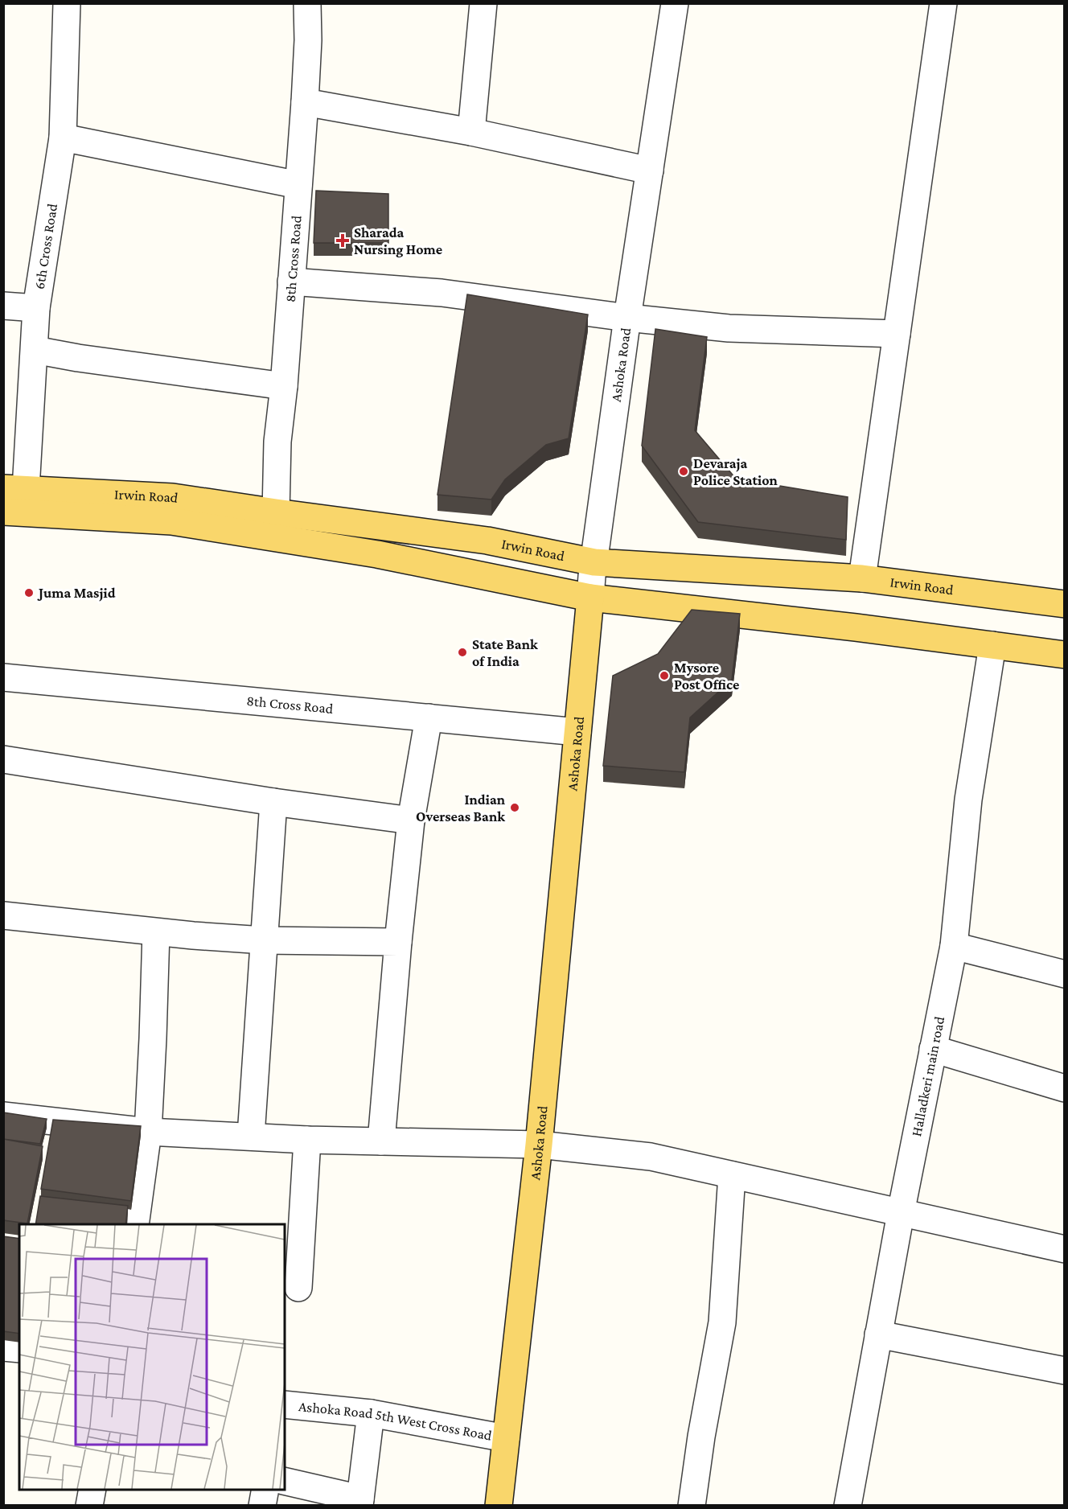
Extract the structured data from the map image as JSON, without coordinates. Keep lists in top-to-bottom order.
{
  "streets": {
    "main road": ["Ashoka Road", "Irwin Road"],
    "street": [
      "6th Cross Road",
      "8th Cross Road",
      "Halladkeri main road",
      "Ashoka Road 5th West Cross Road"
    ]
  },
  "crossings": [
    ["6th Cross Road", "Irwin Road"],
    ["8th Cross Road", "Ashoka Road"],
    ["8th Cross Road", "Irwin Road"],
    ["Ashoka Road", "Irwin Road"],
    ["Ashoka Road", "Ashoka Road 5th West Cross Road"]
  ],
  "places": {
    "health": ["Sharada Nursing Home"],
    "other": [
      "Devaraja Police Station",
      "Juma Masjid",
      "State Bank of India",
      "Mysore Post Office",
      "Indian Overseas Bank"
    ]
  }
}
